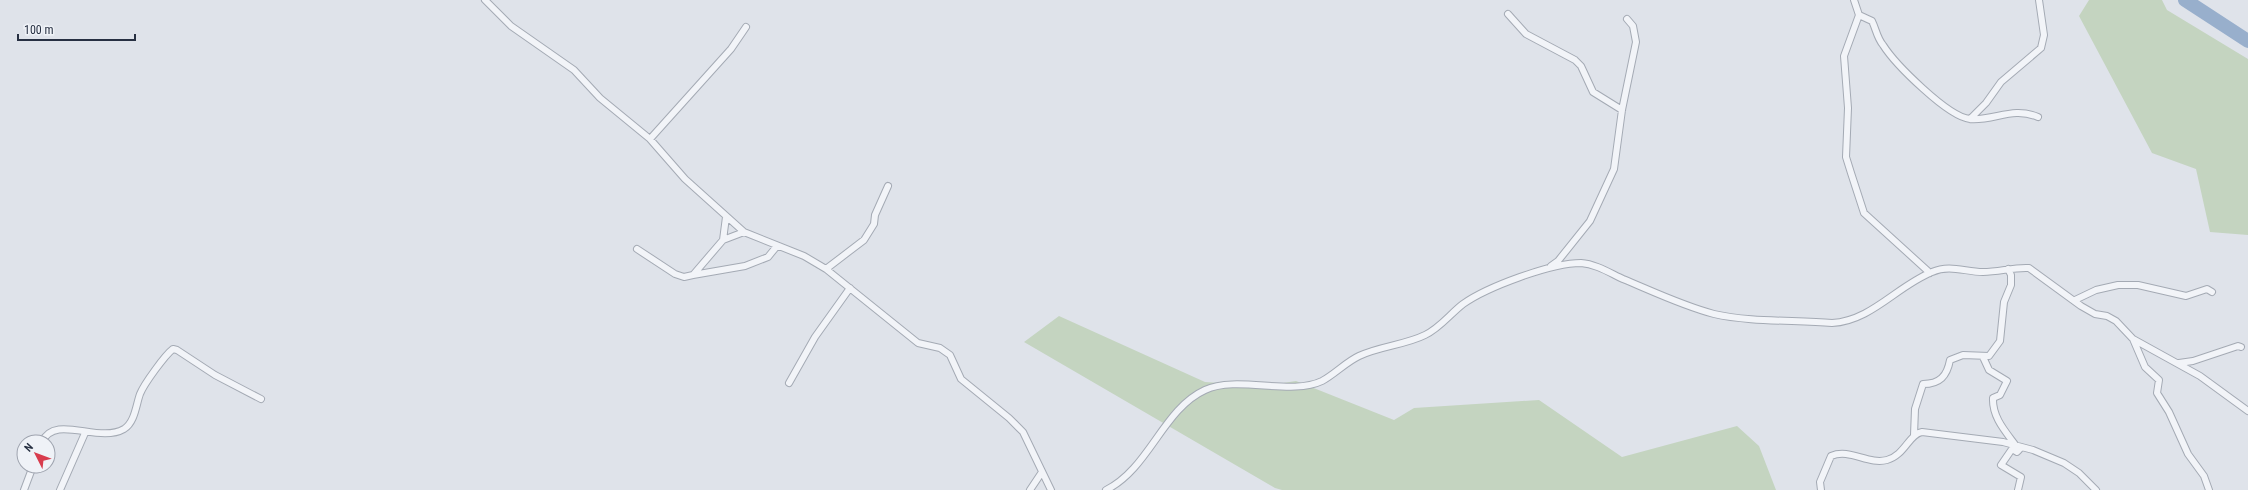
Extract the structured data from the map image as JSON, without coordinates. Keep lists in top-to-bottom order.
{
  "scale_bar": "100 m",
  "north": "top left"
}
